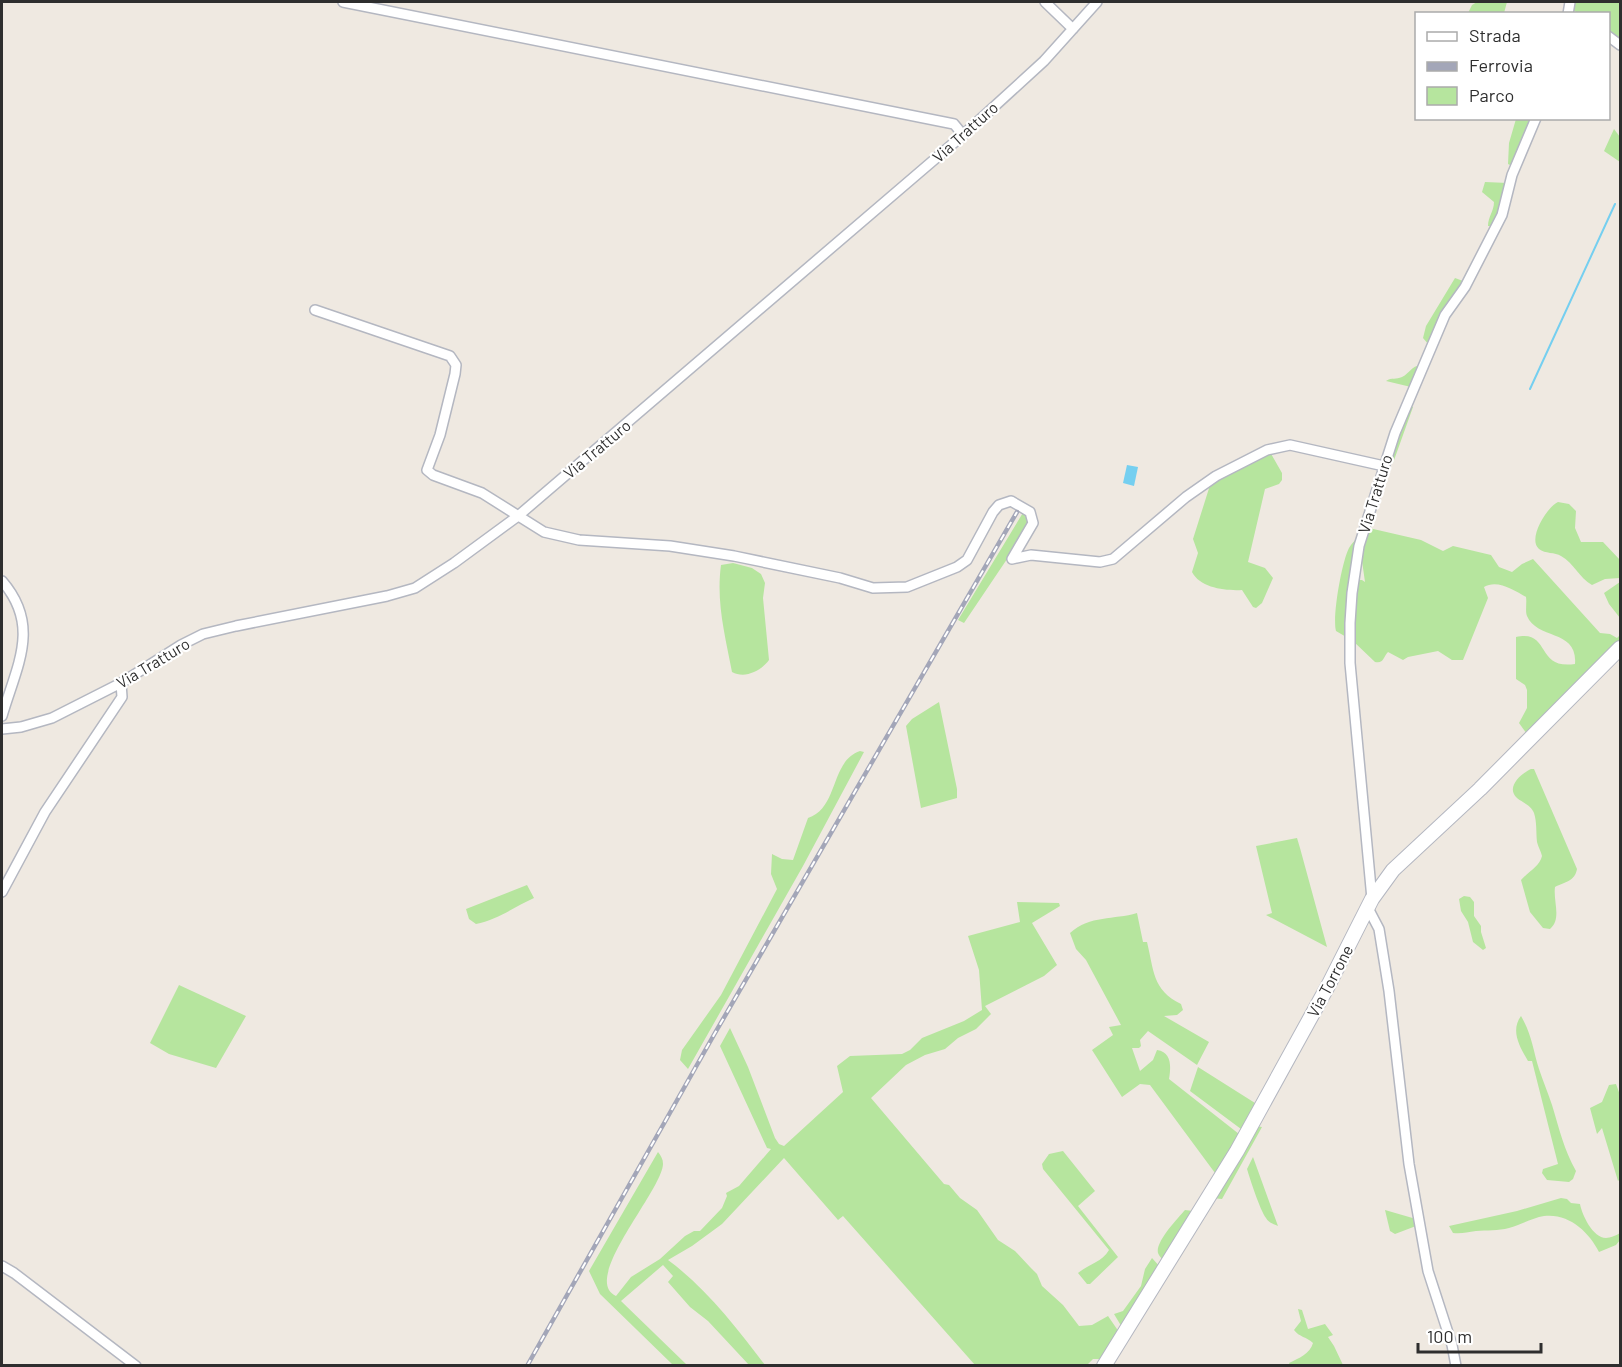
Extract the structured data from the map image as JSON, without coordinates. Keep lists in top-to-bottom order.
{
  "streets": {
    "main road": ["Via Torrone"],
    "street": ["Via Tratturo"]
  },
  "crossings": [
    ["Via Tratturo", "Via Torrone"]
  ],
  "legend": ["Strada", "Ferrovia", "Parco"],
  "scale_bar": "100 m"
}
